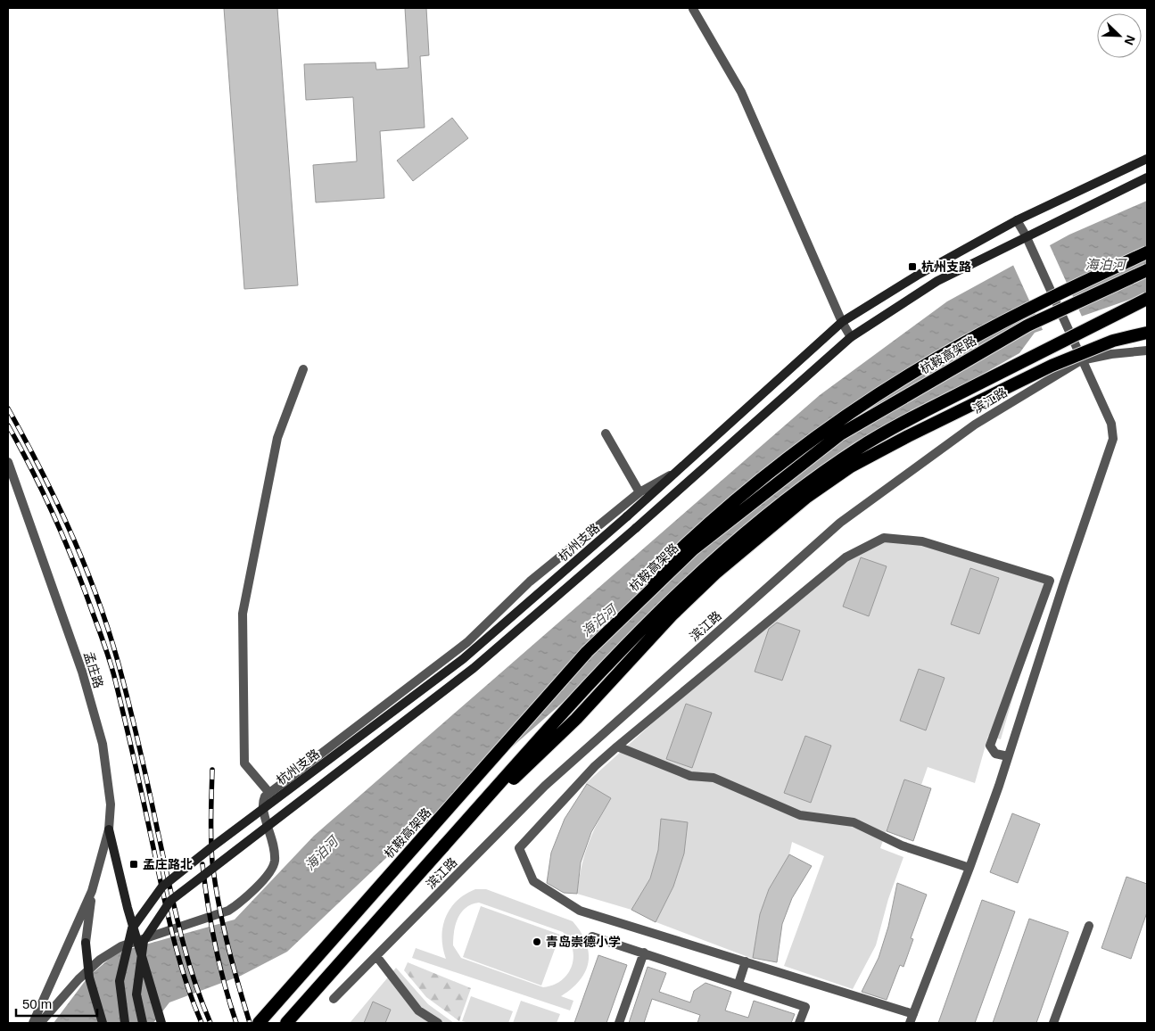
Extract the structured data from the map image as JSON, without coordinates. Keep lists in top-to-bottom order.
{
  "streets": {
    "highway": ["杭鞍高架路"],
    "main road": ["杭州支路"],
    "street": ["滨江路", "孟庄路"]
  },
  "water": ["海泊河"],
  "places": {
    "transit": ["杭州支路", "孟庄路北"],
    "other": ["青岛崇德小学"]
  },
  "scale_bar": "50 m",
  "north": "bottom right"
}
